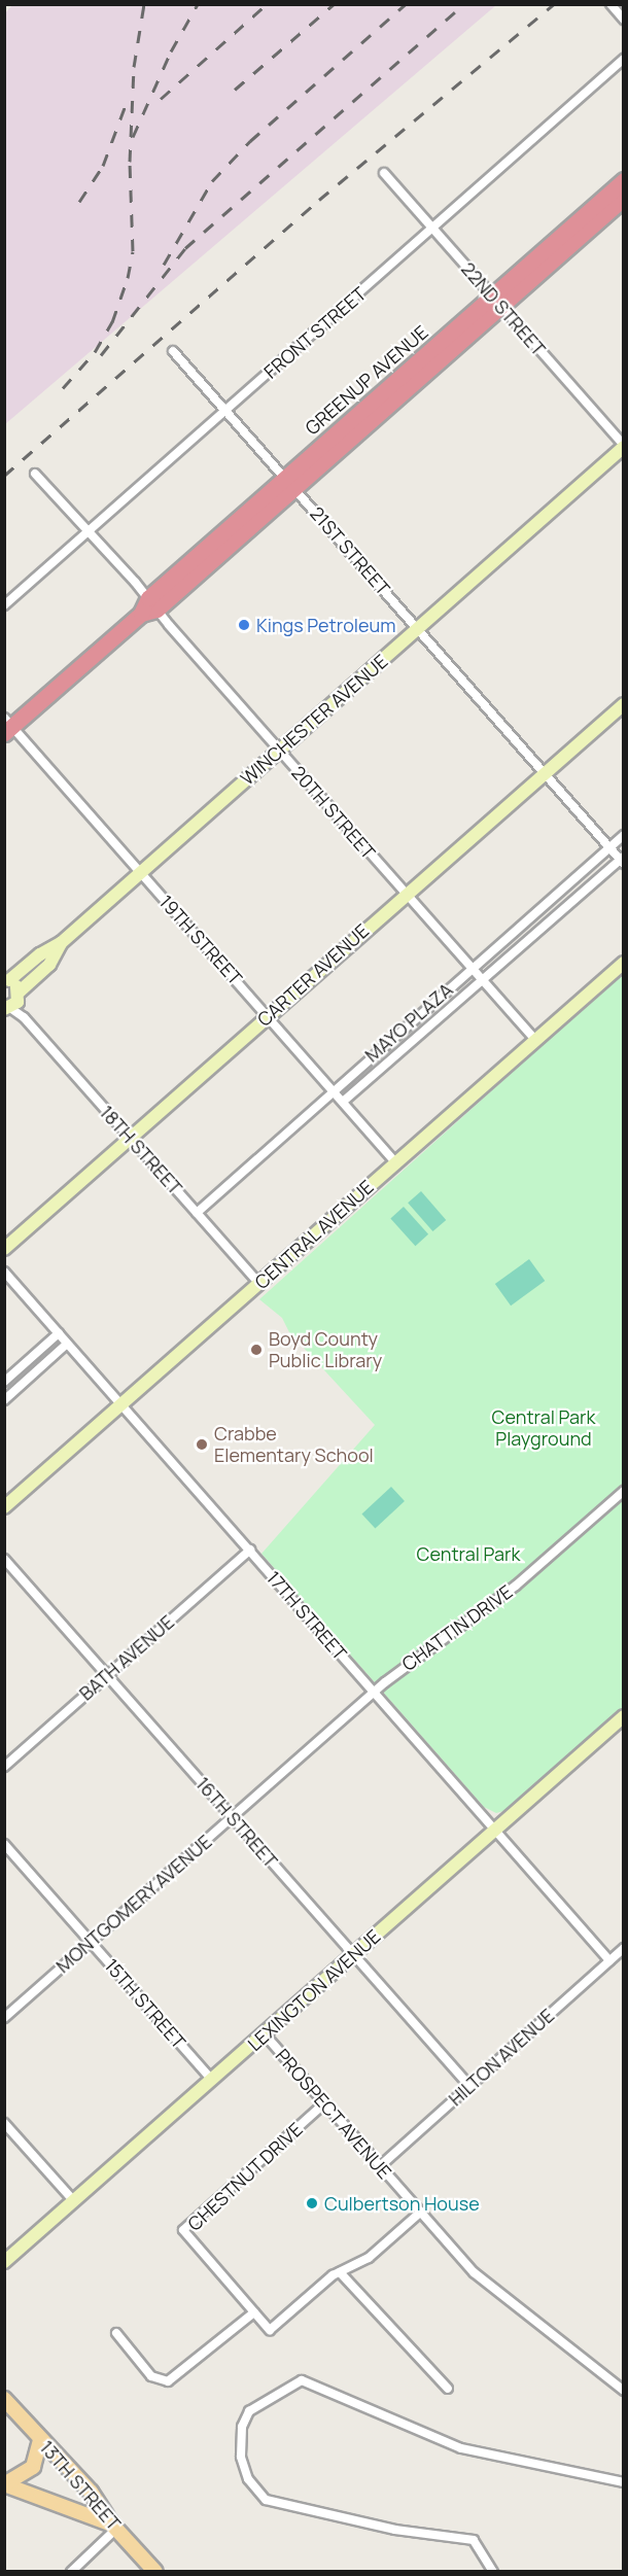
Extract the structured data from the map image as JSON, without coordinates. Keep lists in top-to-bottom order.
{
  "streets": {
    "highway": ["GREENUP AVENUE"],
    "main road": ["13TH STREET"],
    "street": [
      "22ND STREET",
      "FRONT STREET",
      "21ST STREET",
      "WINCHESTER AVENUE",
      "20TH STREET",
      "19TH STREET",
      "CARTER AVENUE",
      "MAYO PLAZA",
      "18TH STREET",
      "CENTRAL AVENUE",
      "17TH STREET",
      "CHATTIN DRIVE",
      "BATH AVENUE",
      "16TH STREET",
      "MONTGOMERY AVENUE",
      "LEXINGTON AVENUE",
      "15TH STREET",
      "HILTON AVENUE",
      "PROSPECT AVENUE",
      "CHESTNUT DRIVE"
    ]
  },
  "crossings": [
    ["22ND STREET", "FRONT STREET"],
    ["22ND STREET", "GREENUP AVENUE"],
    ["22ND STREET", "WINCHESTER AVENUE"],
    ["FRONT STREET", "21ST STREET"],
    ["FRONT STREET", "20TH STREET"],
    ["GREENUP AVENUE", "21ST STREET"],
    ["GREENUP AVENUE", "20TH STREET"],
    ["GREENUP AVENUE", "19TH STREET"],
    ["21ST STREET", "WINCHESTER AVENUE"],
    ["21ST STREET", "CARTER AVENUE"],
    ["21ST STREET", "MAYO PLAZA"],
    ["WINCHESTER AVENUE", "20TH STREET"],
    ["WINCHESTER AVENUE", "19TH STREET"],
    ["WINCHESTER AVENUE", "18TH STREET"],
    ["20TH STREET", "CARTER AVENUE"],
    ["20TH STREET", "MAYO PLAZA"],
    ["20TH STREET", "CENTRAL AVENUE"],
    ["19TH STREET", "CARTER AVENUE"],
    ["19TH STREET", "MAYO PLAZA"],
    ["19TH STREET", "CENTRAL AVENUE"],
    ["CARTER AVENUE", "18TH STREET"],
    ["MAYO PLAZA", "18TH STREET"],
    ["18TH STREET", "CENTRAL AVENUE"],
    ["CENTRAL AVENUE", "17TH STREET"],
    ["17TH STREET", "CHATTIN DRIVE"],
    ["17TH STREET", "BATH AVENUE"],
    ["17TH STREET", "MONTGOMERY AVENUE"],
    ["17TH STREET", "LEXINGTON AVENUE"],
    ["17TH STREET", "HILTON AVENUE"],
    ["CHATTIN DRIVE", "MONTGOMERY AVENUE"],
    ["BATH AVENUE", "16TH STREET"],
    ["16TH STREET", "MONTGOMERY AVENUE"],
    ["16TH STREET", "LEXINGTON AVENUE"],
    ["16TH STREET", "HILTON AVENUE"],
    ["MONTGOMERY AVENUE", "15TH STREET"],
    ["LEXINGTON AVENUE", "15TH STREET"],
    ["LEXINGTON AVENUE", "PROSPECT AVENUE"],
    ["HILTON AVENUE", "PROSPECT AVENUE"],
    ["PROSPECT AVENUE", "CHESTNUT DRIVE"]
  ],
  "parks": ["Central Park Playground", "Central Park"],
  "places": [
    "Kings Petroleum",
    "Boyd County Public Library",
    "Crabbe Elementary School",
    "Culbertson House"
  ]
}
